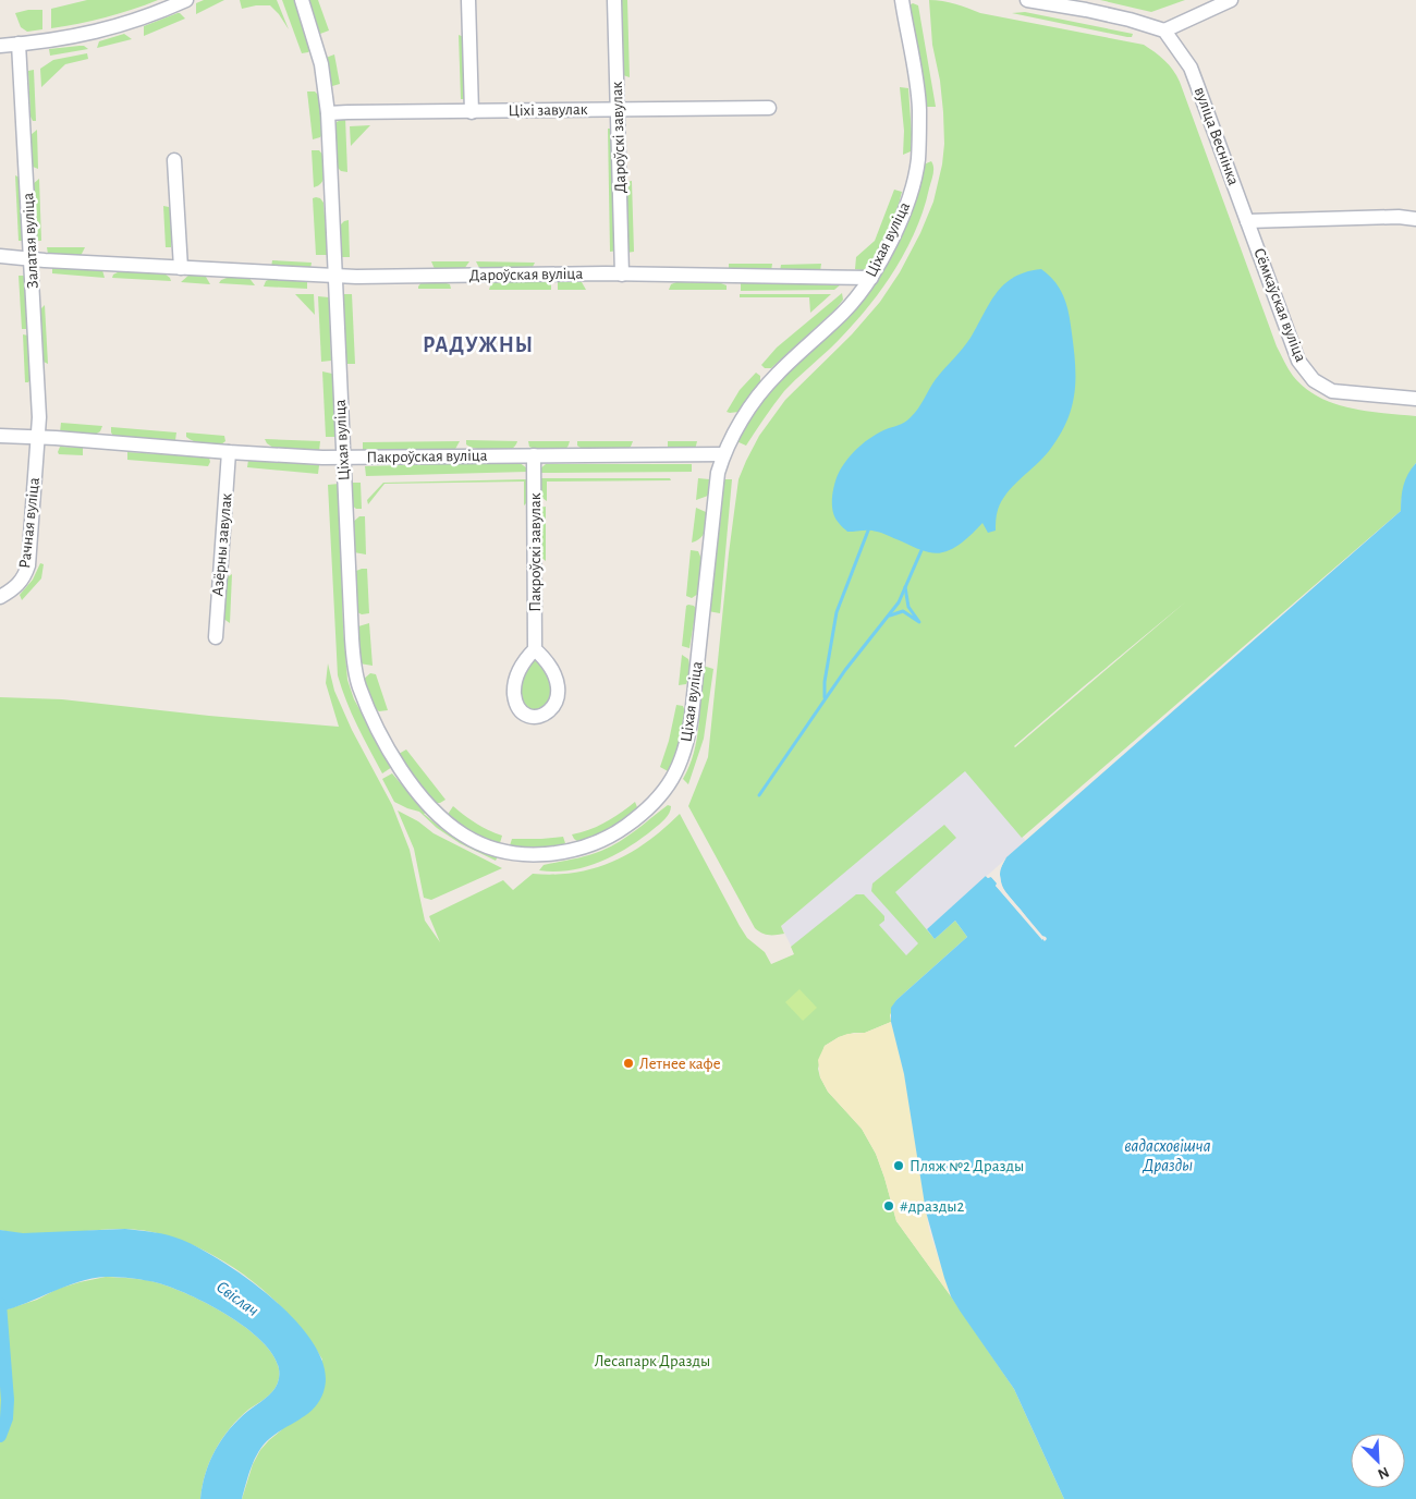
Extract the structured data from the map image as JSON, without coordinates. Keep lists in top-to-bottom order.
{
  "streets": {
    "street": [
      "Ціхі завулак",
      "вуліца Веснінка",
      "Дароўскі завулак",
      "Ціхая вуліца",
      "Залатая вуліца",
      "Дароўская вуліца",
      "Сёмкаўская вуліца",
      "Пакроўская вуліца",
      "Рачная вуліца",
      "Азёрны завулак",
      "Пакроўскі завулак"
    ]
  },
  "crossings": [
    ["Ціхі завулак", "Дароўскі завулак"],
    ["Ціхі завулак", "Ціхая вуліца"],
    ["вуліца Веснінка", "Сёмкаўская вуліца"],
    ["Дароўскі завулак", "Дароўская вуліца"],
    ["Ціхая вуліца", "Дароўская вуліца"],
    ["Ціхая вуліца", "Пакроўская вуліца"],
    ["Залатая вуліца", "Дароўская вуліца"],
    ["Залатая вуліца", "Пакроўская вуліца"],
    ["Залатая вуліца", "Рачная вуліца"],
    ["Пакроўская вуліца", "Рачная вуліца"],
    ["Пакроўская вуліца", "Азёрны завулак"],
    ["Пакроўская вуліца", "Пакроўскі завулак"]
  ],
  "districts": ["РАДУЖНЫ"],
  "water": ["вадасховішча Дразды", "Свіслач"],
  "parks": ["Лесапарк Дразды"],
  "places": ["Летнее кафе", "Пляж №2 Дразды", "#дразды2"],
  "north": "bottom right"
}
